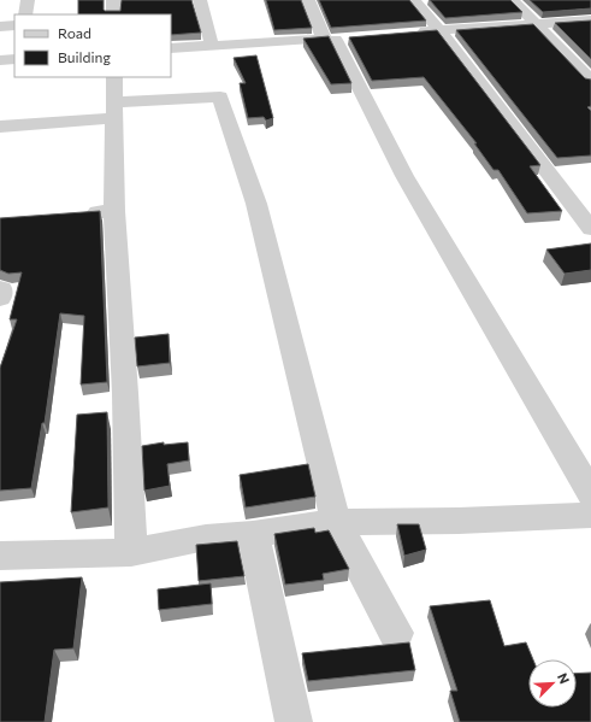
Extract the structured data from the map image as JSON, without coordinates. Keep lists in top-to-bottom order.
{
  "legend": ["Road", "Building"],
  "north": "top right"
}
